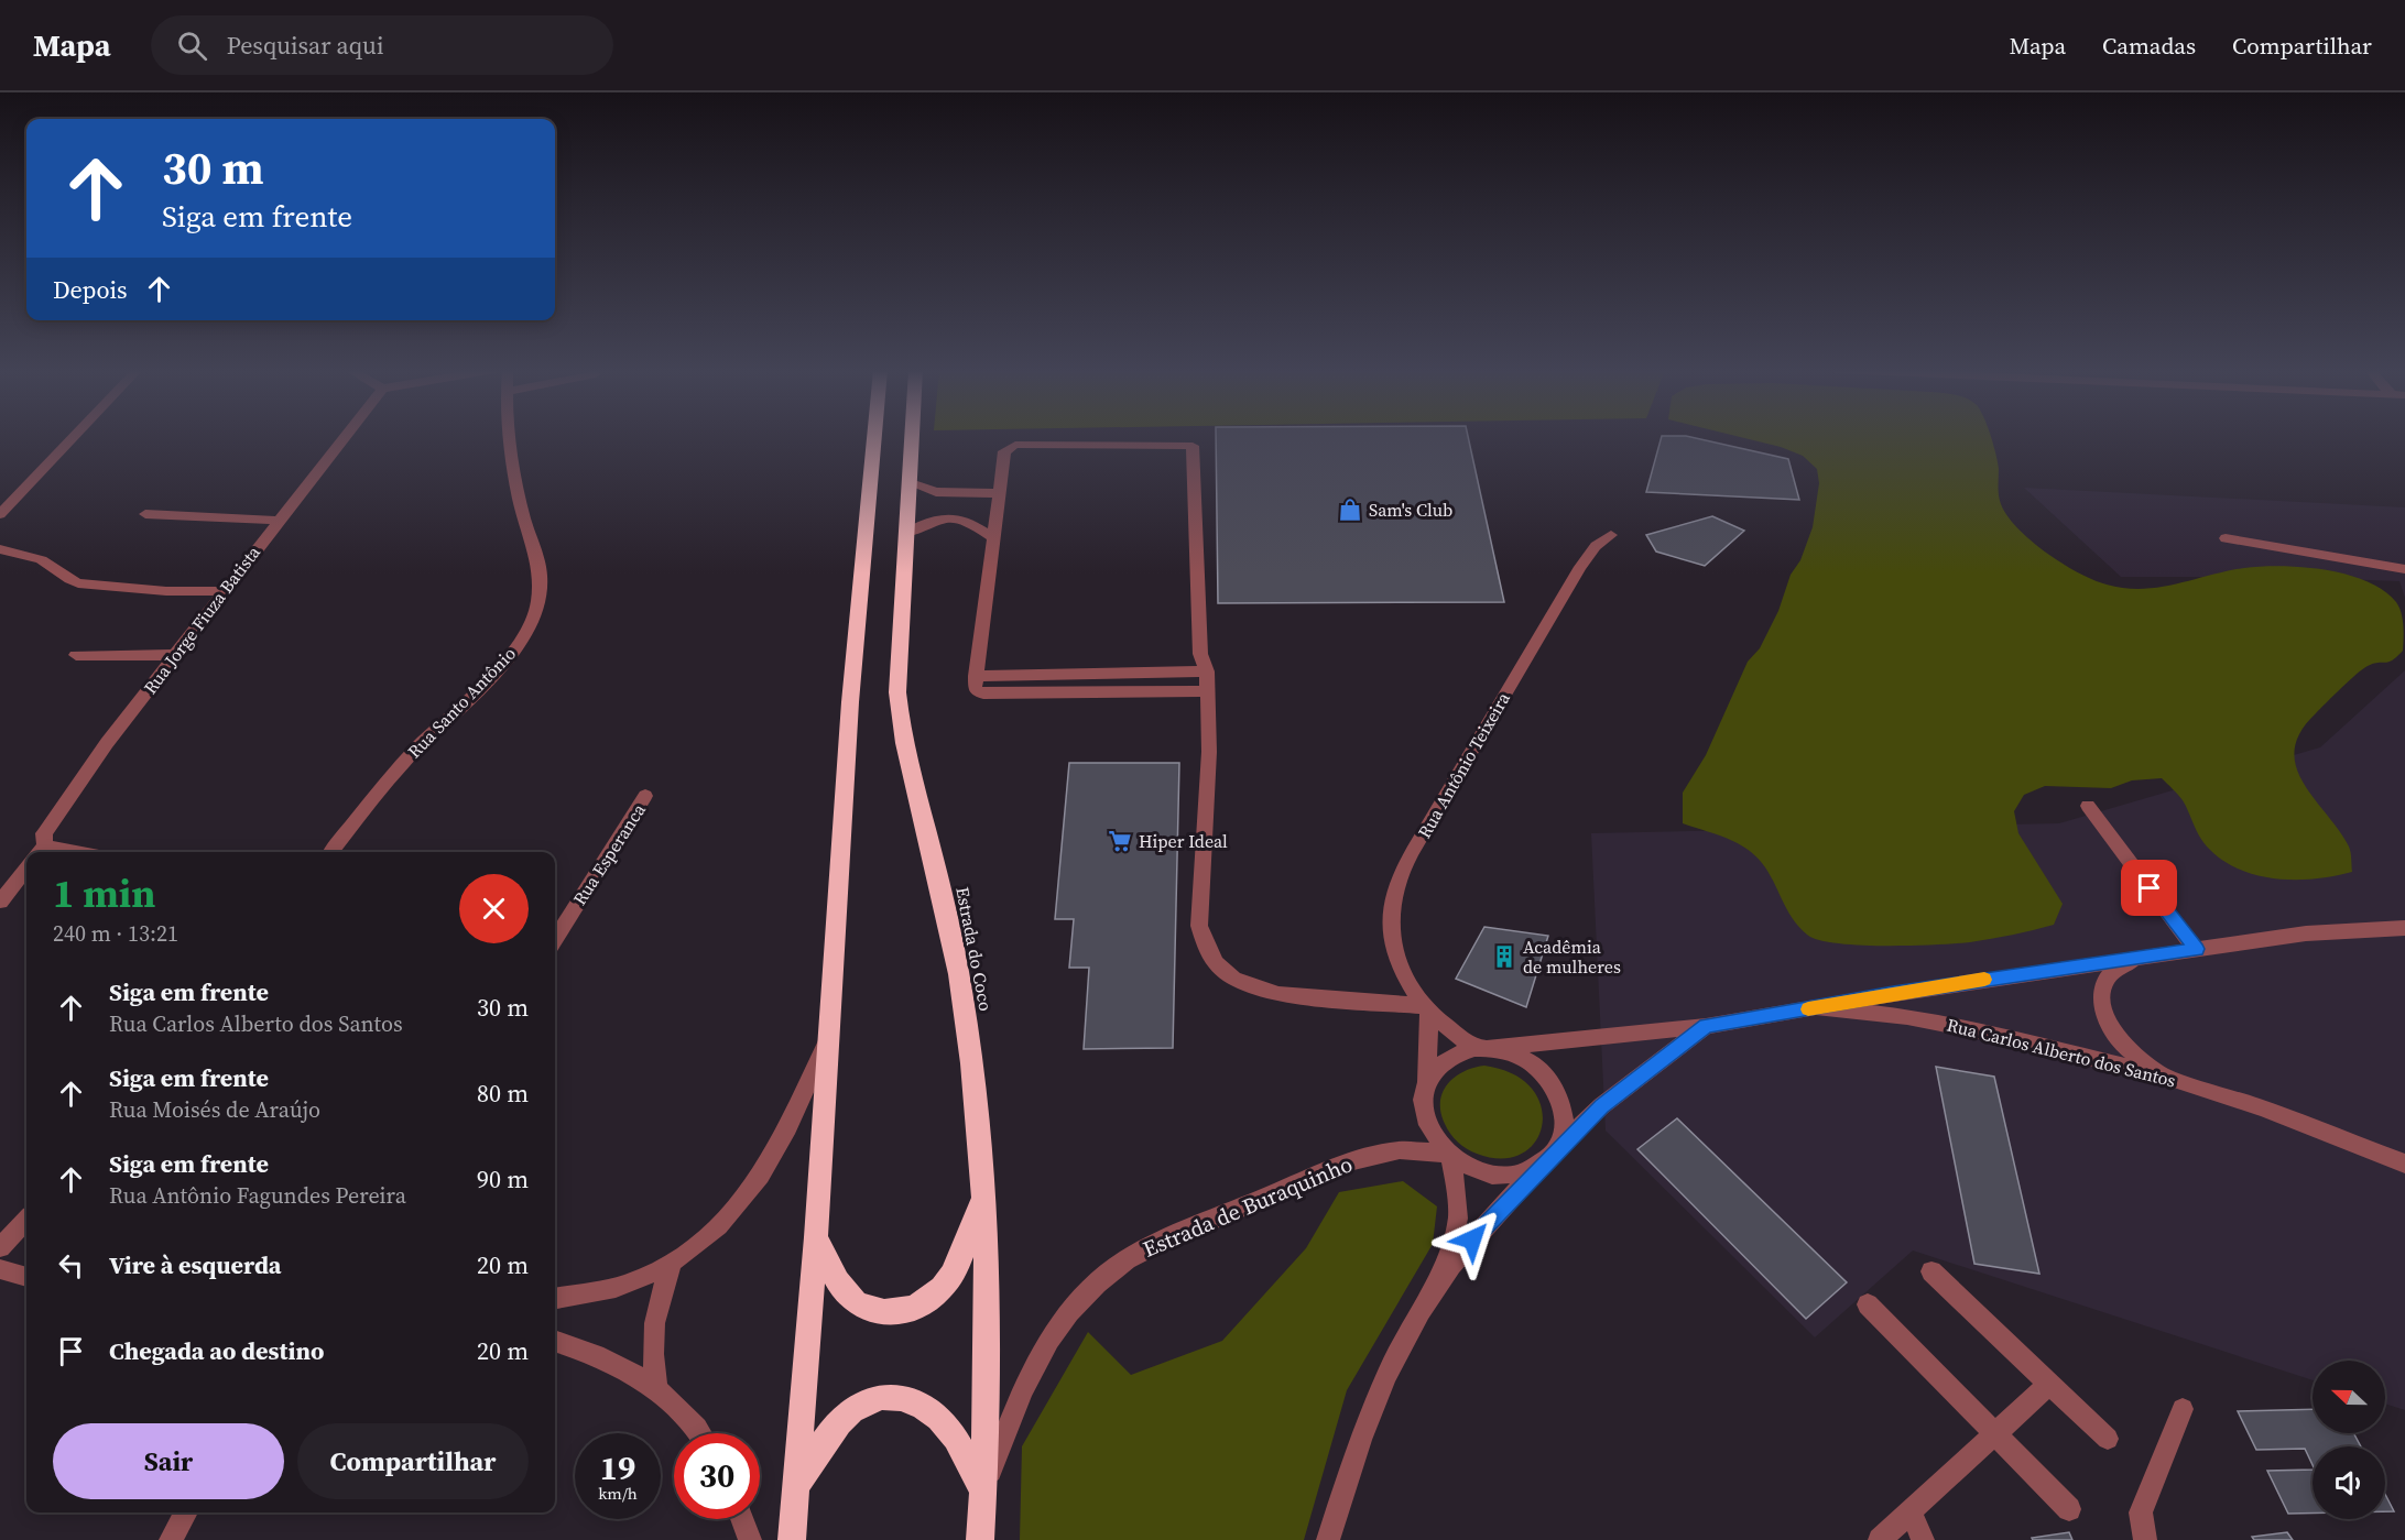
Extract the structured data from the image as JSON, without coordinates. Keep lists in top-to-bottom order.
{
  "streets": {
    "highway": ["Estrada do Coco"],
    "street": [
      "Rua Jorge Fiuza Batista",
      "Rua Santo Antônio",
      "Rua Antônio Teixeira",
      "Rua Esperanca",
      "Rua Carlos Alberto dos Santos",
      "Estrada de Buraquinho"
    ]
  },
  "crossings": [
    ["Rua Antônio Teixeira", "Rua Carlos Alberto dos Santos"],
    ["Rua Antônio Teixeira", "Estrada de Buraquinho"],
    ["Estrada do Coco", "Estrada de Buraquinho"],
    ["Rua Carlos Alberto dos Santos", "Estrada de Buraquinho"]
  ],
  "places": {
    "shop": ["Sam's Club"],
    "supermarket": ["Hiper Ideal"],
    "building": ["Acadêmia de mulheres"]
  },
  "north": "left",
  "page": {
    "header": "Mapa",
    "search": "Pesquisar aqui",
    "nav": ["Mapa", "Camadas", "Compartilhar"],
    "turn": ["30 m", "Siga em frente"],
    "then": "Depois",
    "heading": ["1 min", "240 m · 13:21"],
    "list": [
      {
        "name": "Siga em frente",
        "note": "Rua Carlos Alberto dos Santos",
        "value": "30 m"
      },
      {
        "name": "Siga em frente",
        "note": "Rua Moisés de Araújo",
        "value": "80 m"
      },
      {
        "name": "Siga em frente",
        "note": "Rua Antônio Fagundes Pereira",
        "value": "90 m"
      },
      {
        "name": "Vire à esquerda",
        "value": "20 m"
      },
      {
        "name": "Chegada ao destino",
        "value": "20 m"
      }
    ],
    "buttons": ["Sair", "Compartilhar"],
    "speed": "19 km/h",
    "limit": "30"
  }
}
